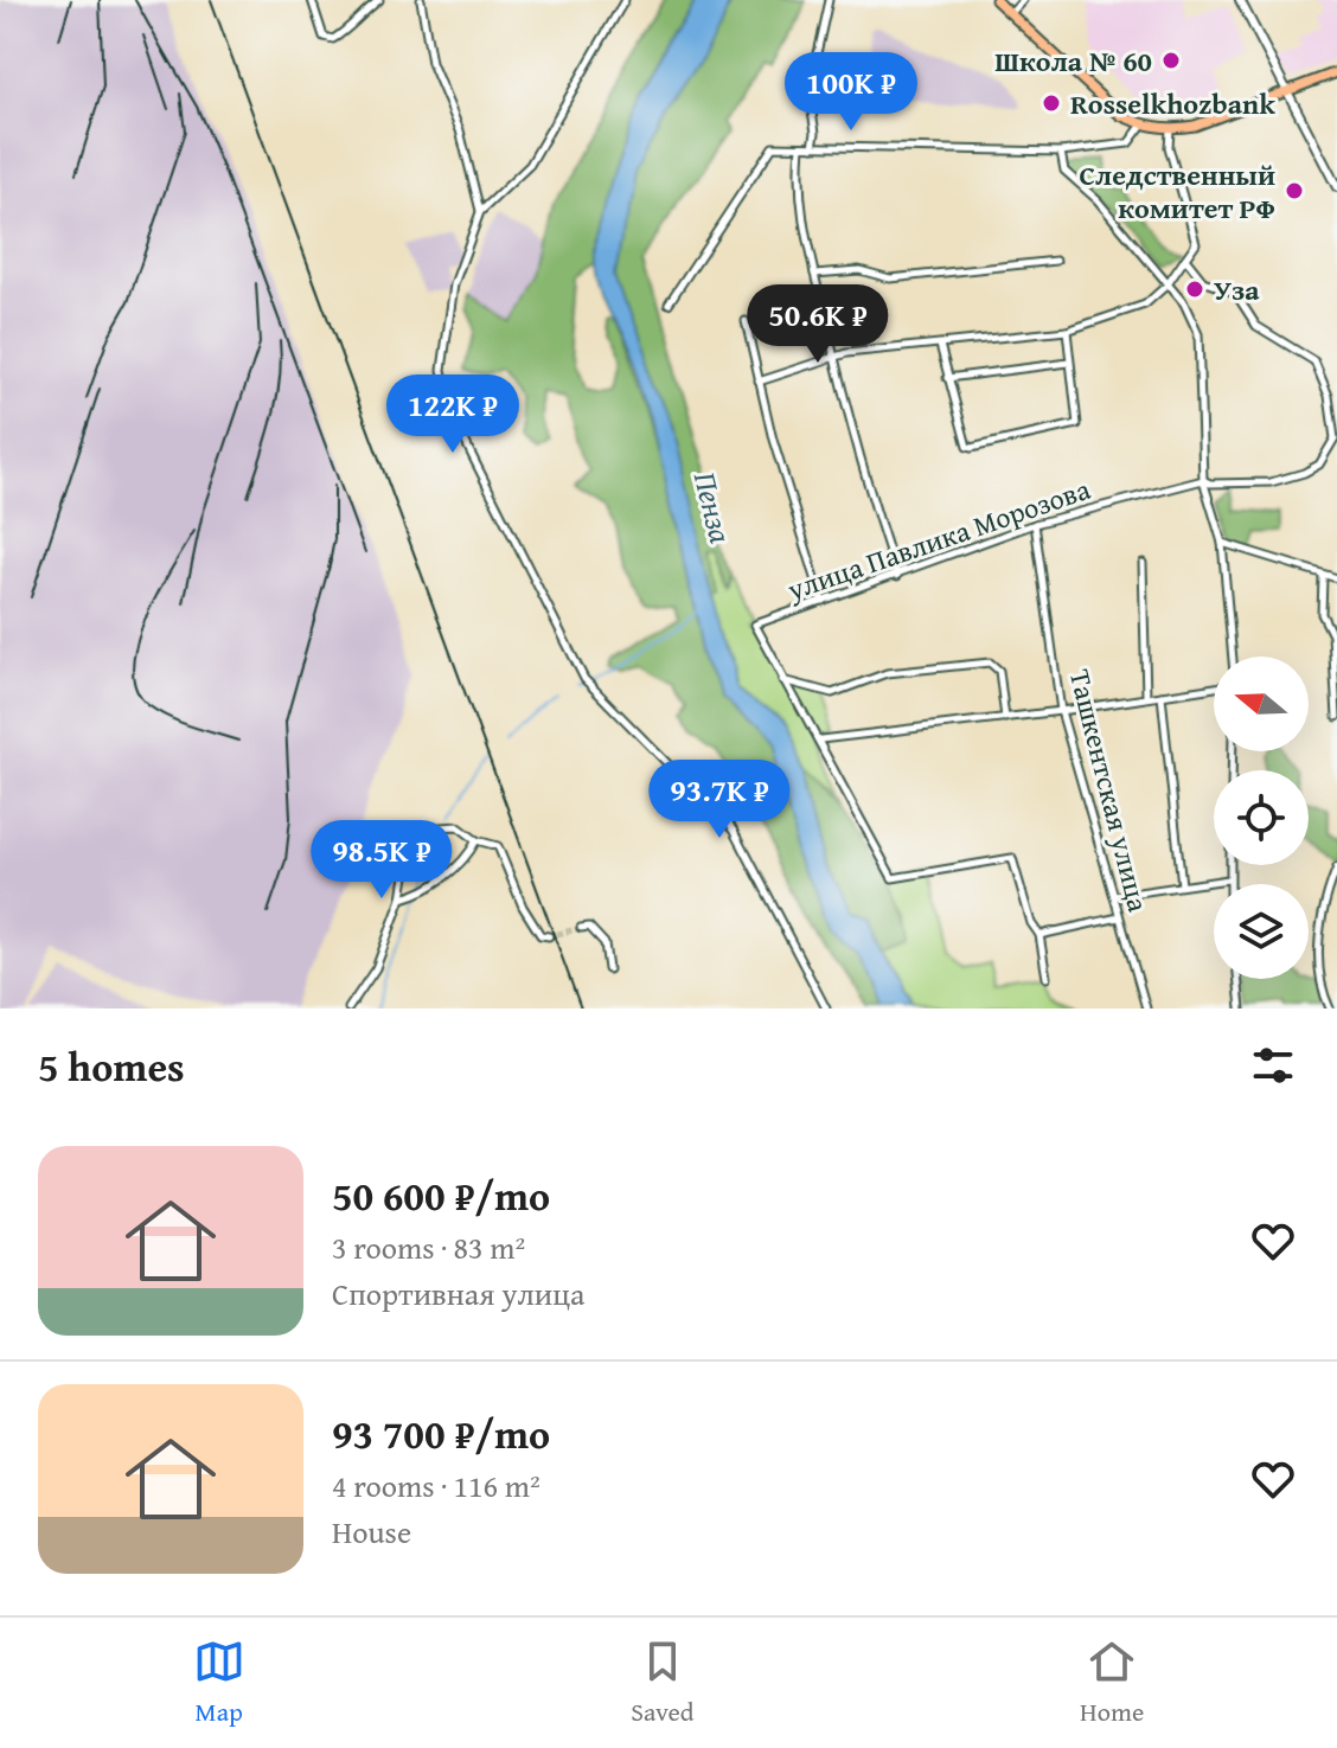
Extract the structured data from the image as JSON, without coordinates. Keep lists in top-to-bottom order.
{
  "streets": {
    "street": ["улица Павлика Морозова", "Ташкентская улица"]
  },
  "crossings": [
    ["улица Павлика Морозова", "Ташкентская улица"]
  ],
  "water": ["Пенза"],
  "places": [
    "Школа № 60",
    "Rosselkhozbank",
    "Следственный комитет РФ",
    "Уза"
  ],
  "north": "left",
  "page": {
    "price": [
      "100K ₽",
      "50.6K ₽",
      "122K ₽",
      "93.7K ₽",
      "98.5K ₽"
    ],
    "heading": "5 homes",
    "list": [
      {
        "name": "50 600 ₽/mo",
        "note": "3 rooms · 83 m² · Спортивная улица"
      },
      {
        "name": "93 700 ₽/mo",
        "note": "4 rooms · 116 m² · House"
      }
    ],
    "tabs": ["Map", "Saved", "Home"]
  }
}
